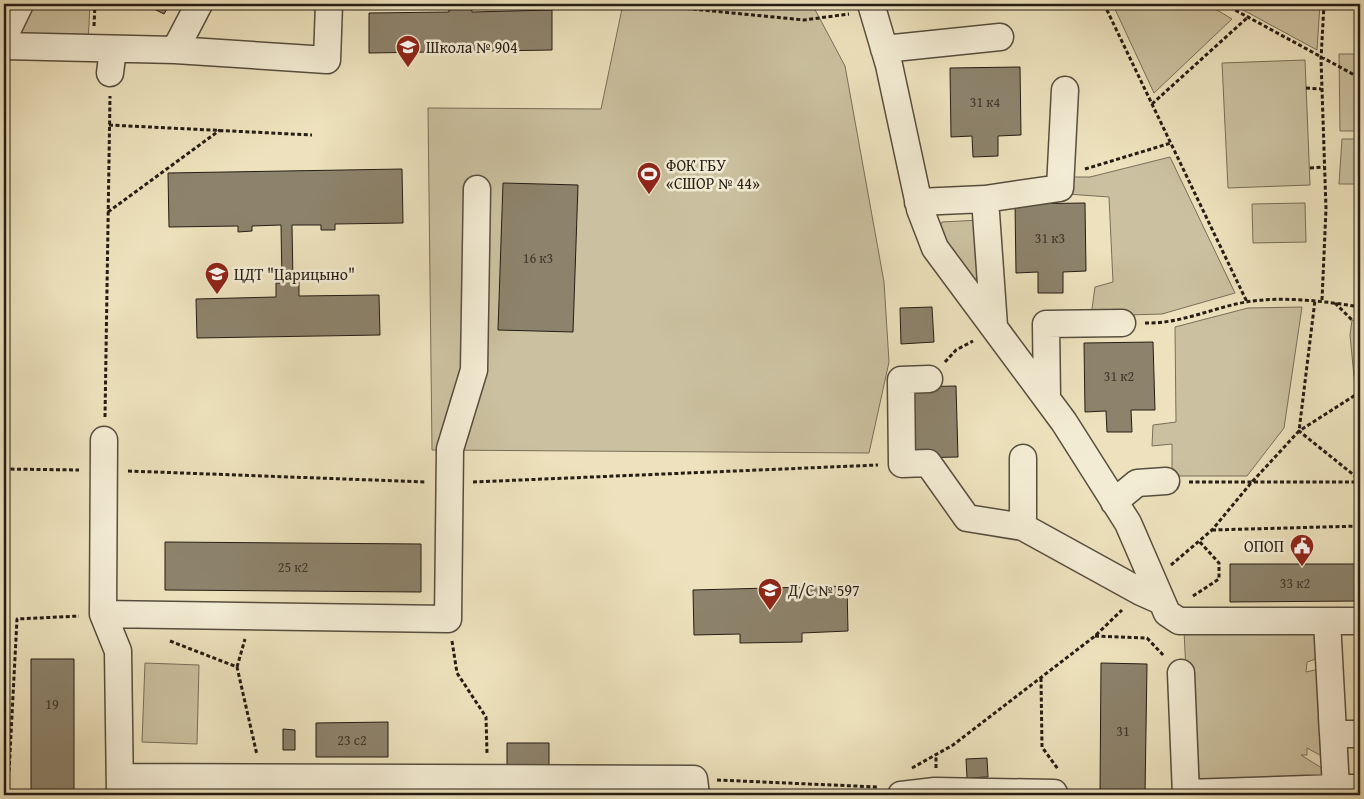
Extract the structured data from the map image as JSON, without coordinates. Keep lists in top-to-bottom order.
{
  "places": {
    "school or university": ["Школа № 904", "ЦДТ \"Царицыно\"", "Д/C № 597"],
    "sports": ["ФОК ГБУ «СШОР № 44»"],
    "public building": ["ОПОП"]
  },
  "house_numbers": [
    "31 к4",
    "31 к3",
    "16 к3",
    "31 к2",
    "25 к2",
    "33 к2",
    "19",
    "31",
    "23 с2"
  ]
}
